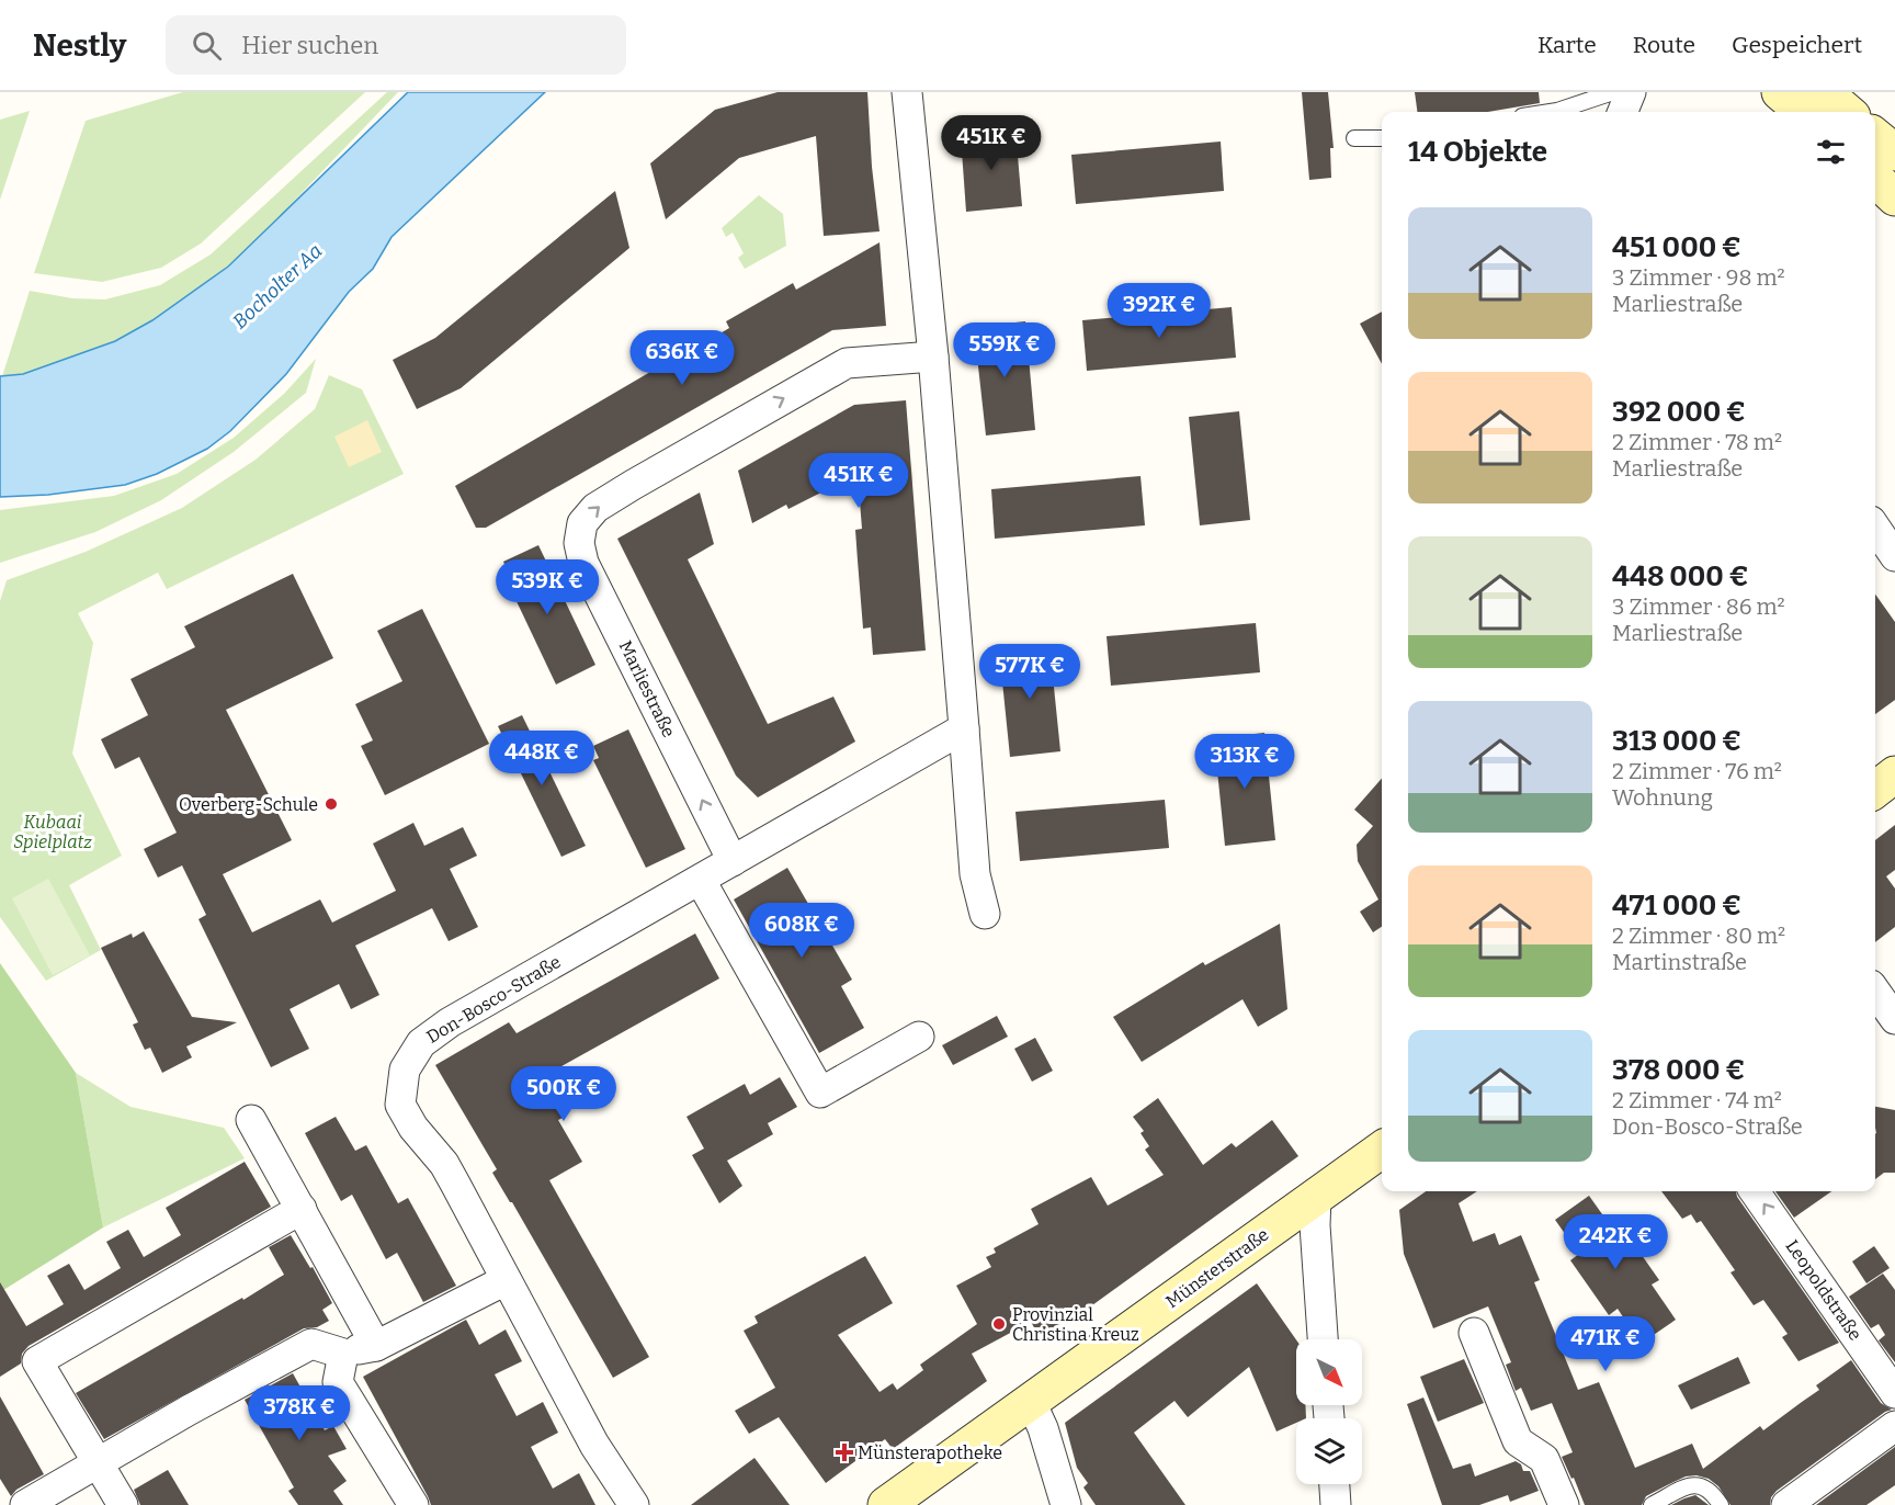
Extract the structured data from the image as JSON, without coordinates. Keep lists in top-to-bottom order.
{
  "streets": {
    "main road": ["Münsterstraße"],
    "street": ["Marliestraße", "Don-Bosco-Straße", "Leopoldstraße"]
  },
  "crossings": [
    ["Marliestraße", "Don-Bosco-Straße"]
  ],
  "one_way": ["Leopoldstraße"],
  "water": ["Bocholter Aa"],
  "parks": ["Kubaai Spielplatz"],
  "places": {
    "other": ["Overberg-Schule", "Provinzial Christina Kreuz"],
    "health": ["Münsterapotheke"]
  },
  "north": "bottom right",
  "page": {
    "header": "Nestly",
    "search": "Hier suchen",
    "nav": ["Karte", "Route", "Gespeichert"],
    "heading": "14 Objekte",
    "price": [
      "451K €",
      "392K €",
      "559K €",
      "636K €",
      "451K €",
      "539K €",
      "577K €",
      "448K €",
      "313K €",
      "608K €",
      "500K €",
      "242K €",
      "471K €",
      "378K €"
    ],
    "list": [
      {
        "name": "451 000 €",
        "note": "3 Zimmer · 98 m² · Marliestraße"
      },
      {
        "name": "392 000 €",
        "note": "2 Zimmer · 78 m² · Marliestraße"
      },
      {
        "name": "448 000 €",
        "note": "3 Zimmer · 86 m² · Marliestraße"
      },
      {
        "name": "313 000 €",
        "note": "2 Zimmer · 76 m² · Wohnung"
      },
      {
        "name": "471 000 €",
        "note": "2 Zimmer · 80 m² · Martinstraße"
      },
      {
        "name": "378 000 €",
        "note": "2 Zimmer · 74 m² · Don-Bosco-Straße"
      }
    ]
  }
}
